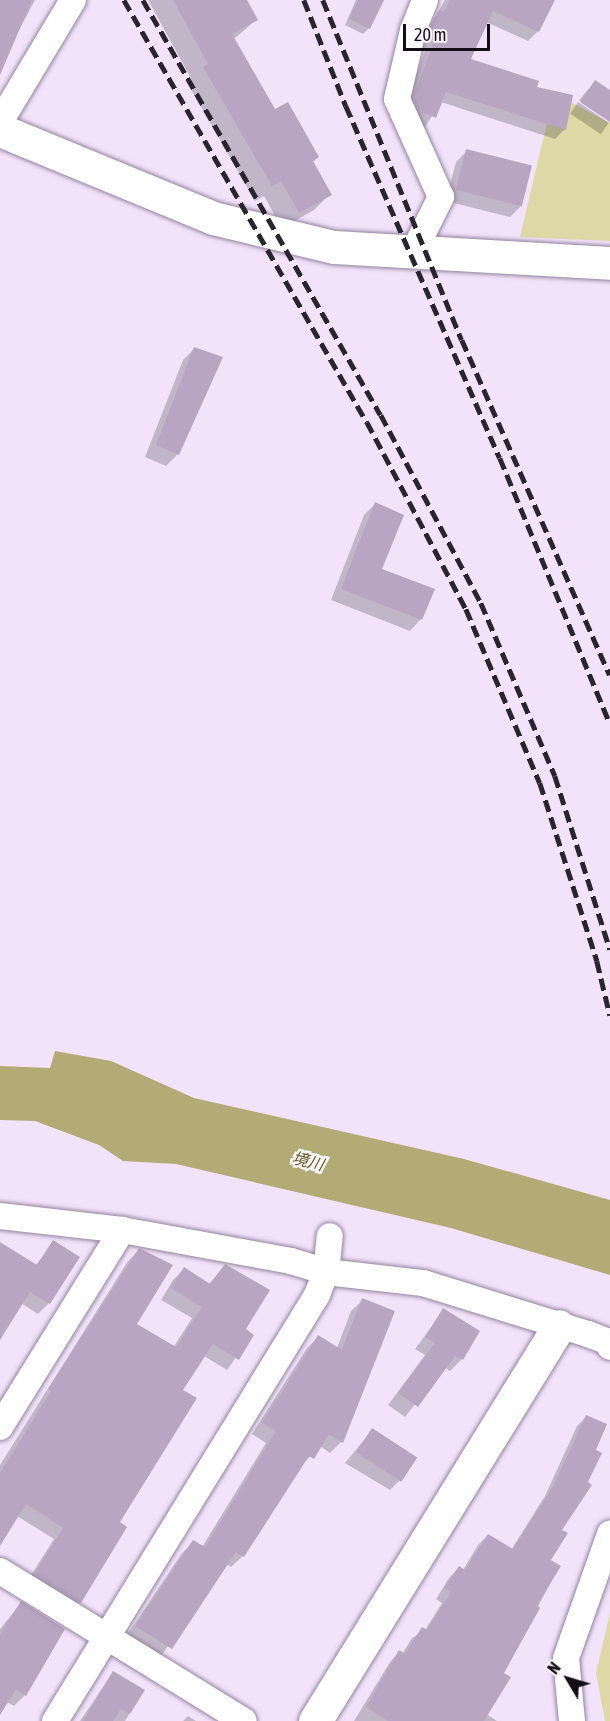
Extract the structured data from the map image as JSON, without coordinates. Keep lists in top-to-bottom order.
{
  "water": ["境川"],
  "scale_bar": "20 m",
  "north": "top left"
}
